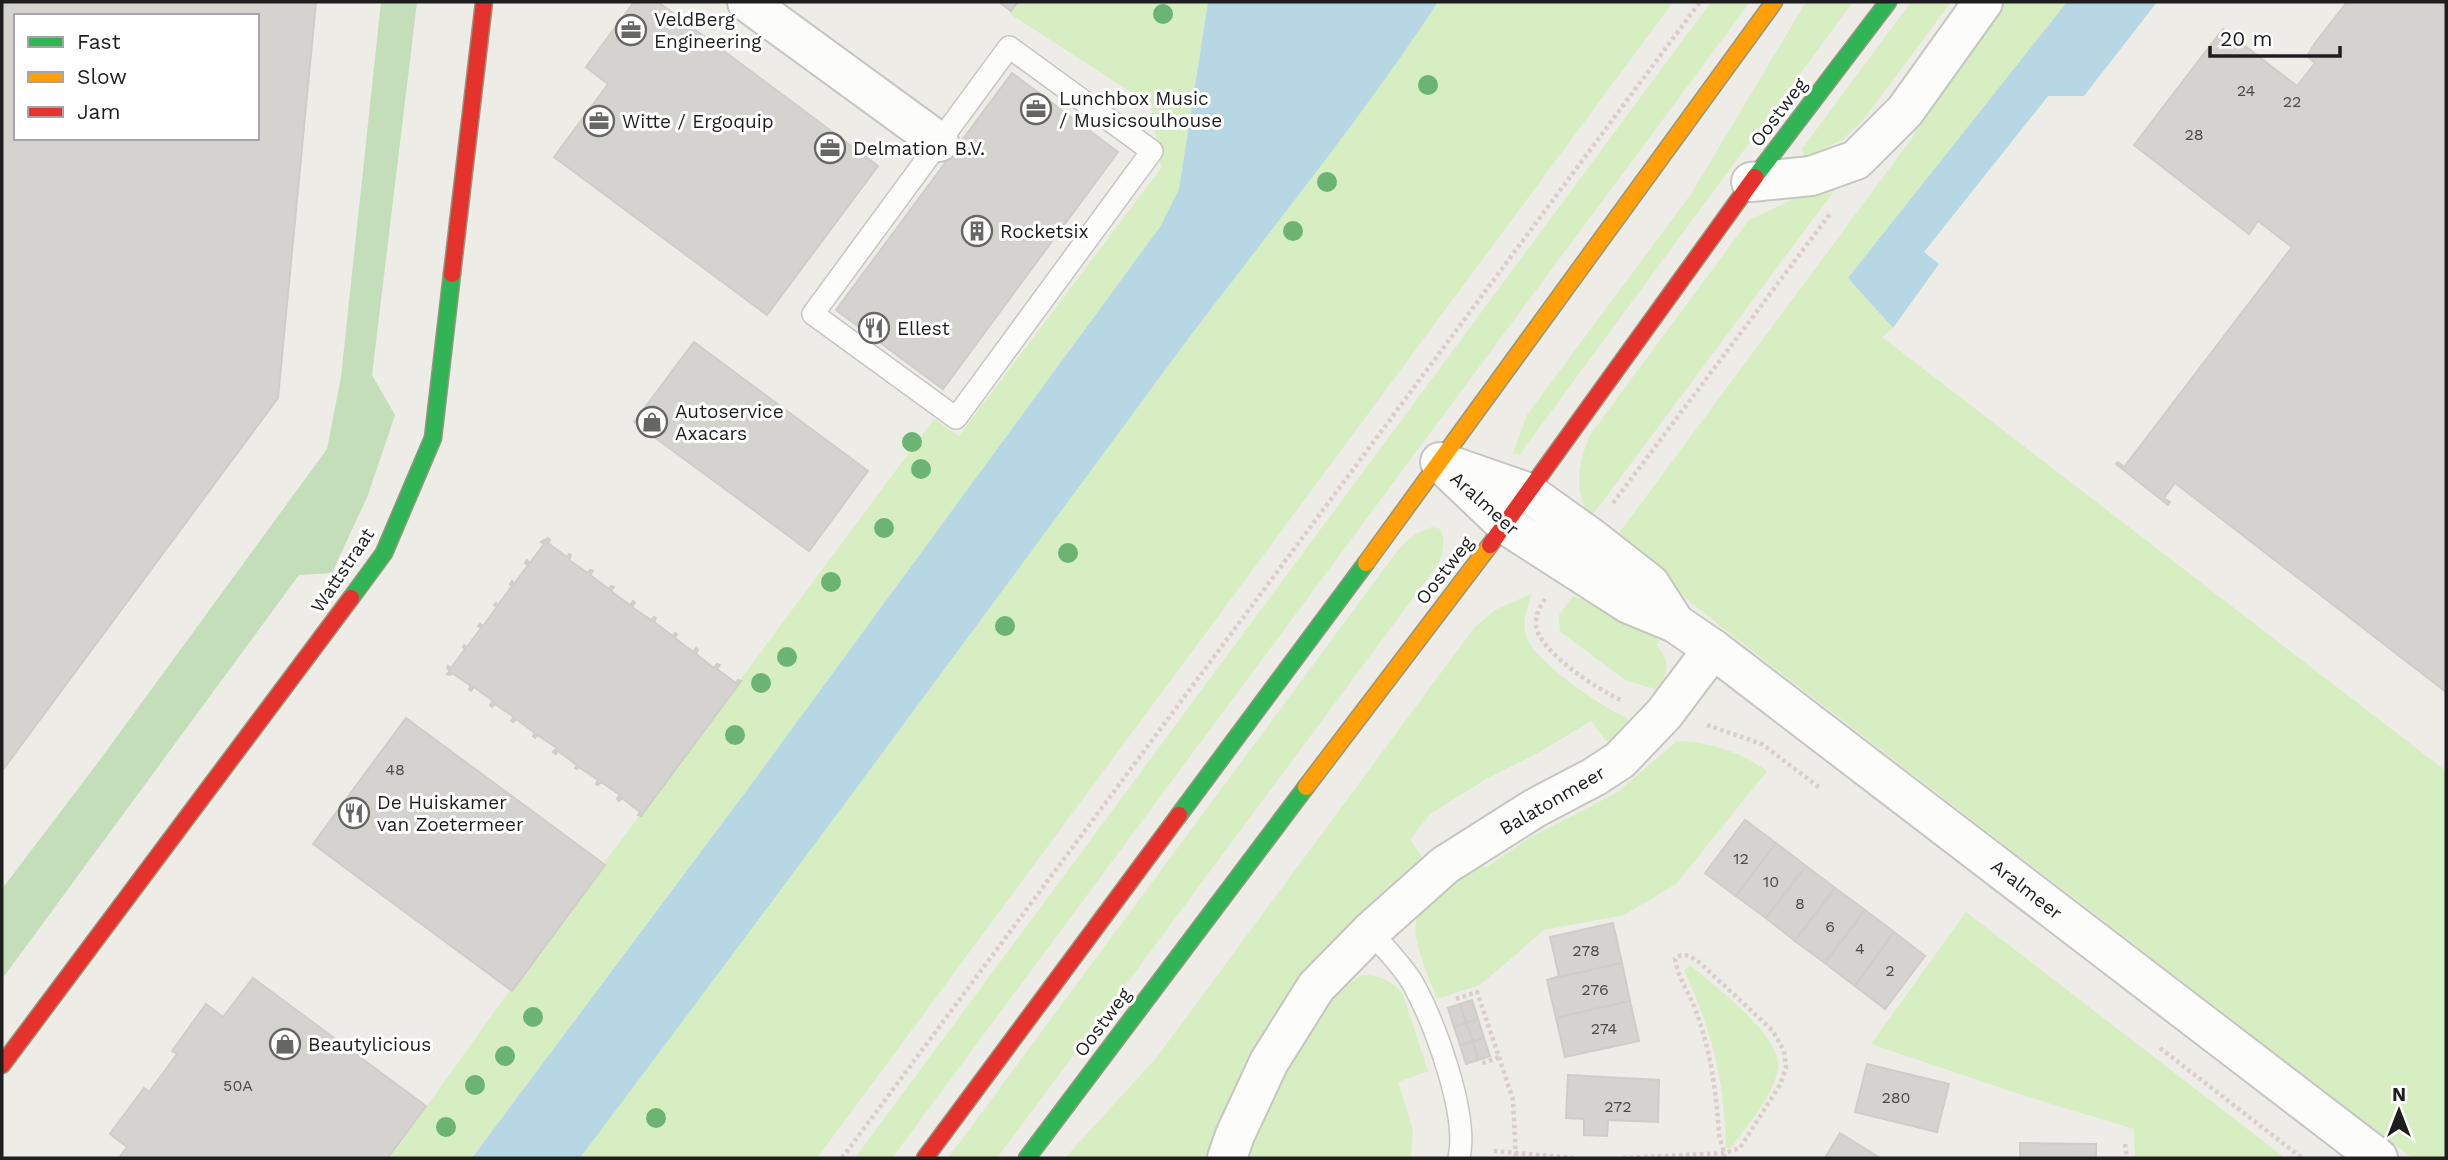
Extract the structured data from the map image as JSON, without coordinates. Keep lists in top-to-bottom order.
{
  "streets": {
    "main road": ["Oostweg", "Wattstraat"],
    "street": ["Aralmeer", "Balatonmeer"]
  },
  "crossings": [
    ["Oostweg", "Aralmeer"],
    ["Aralmeer", "Balatonmeer"]
  ],
  "places": {
    "office": [
      "VeldBerg Engineering",
      "Lunchbox Music / Musicsoulhouse",
      "Witte / Ergoquip",
      "Delmation B.V."
    ],
    "building": ["Rocketsix"],
    "restaurant": ["Ellest", "De Huiskamer van Zoetermeer"],
    "shop": ["Autoservice Axacars", "Beautylicious"]
  },
  "house_numbers": [
    "24",
    "22",
    "28",
    "48",
    "12",
    "10",
    "8",
    "6",
    "4",
    "278",
    "2",
    "276",
    "274",
    "50A",
    "280",
    "272"
  ],
  "legend": ["Fast", "Slow", "Jam"],
  "scale_bar": "20 m",
  "north": "top"
}
